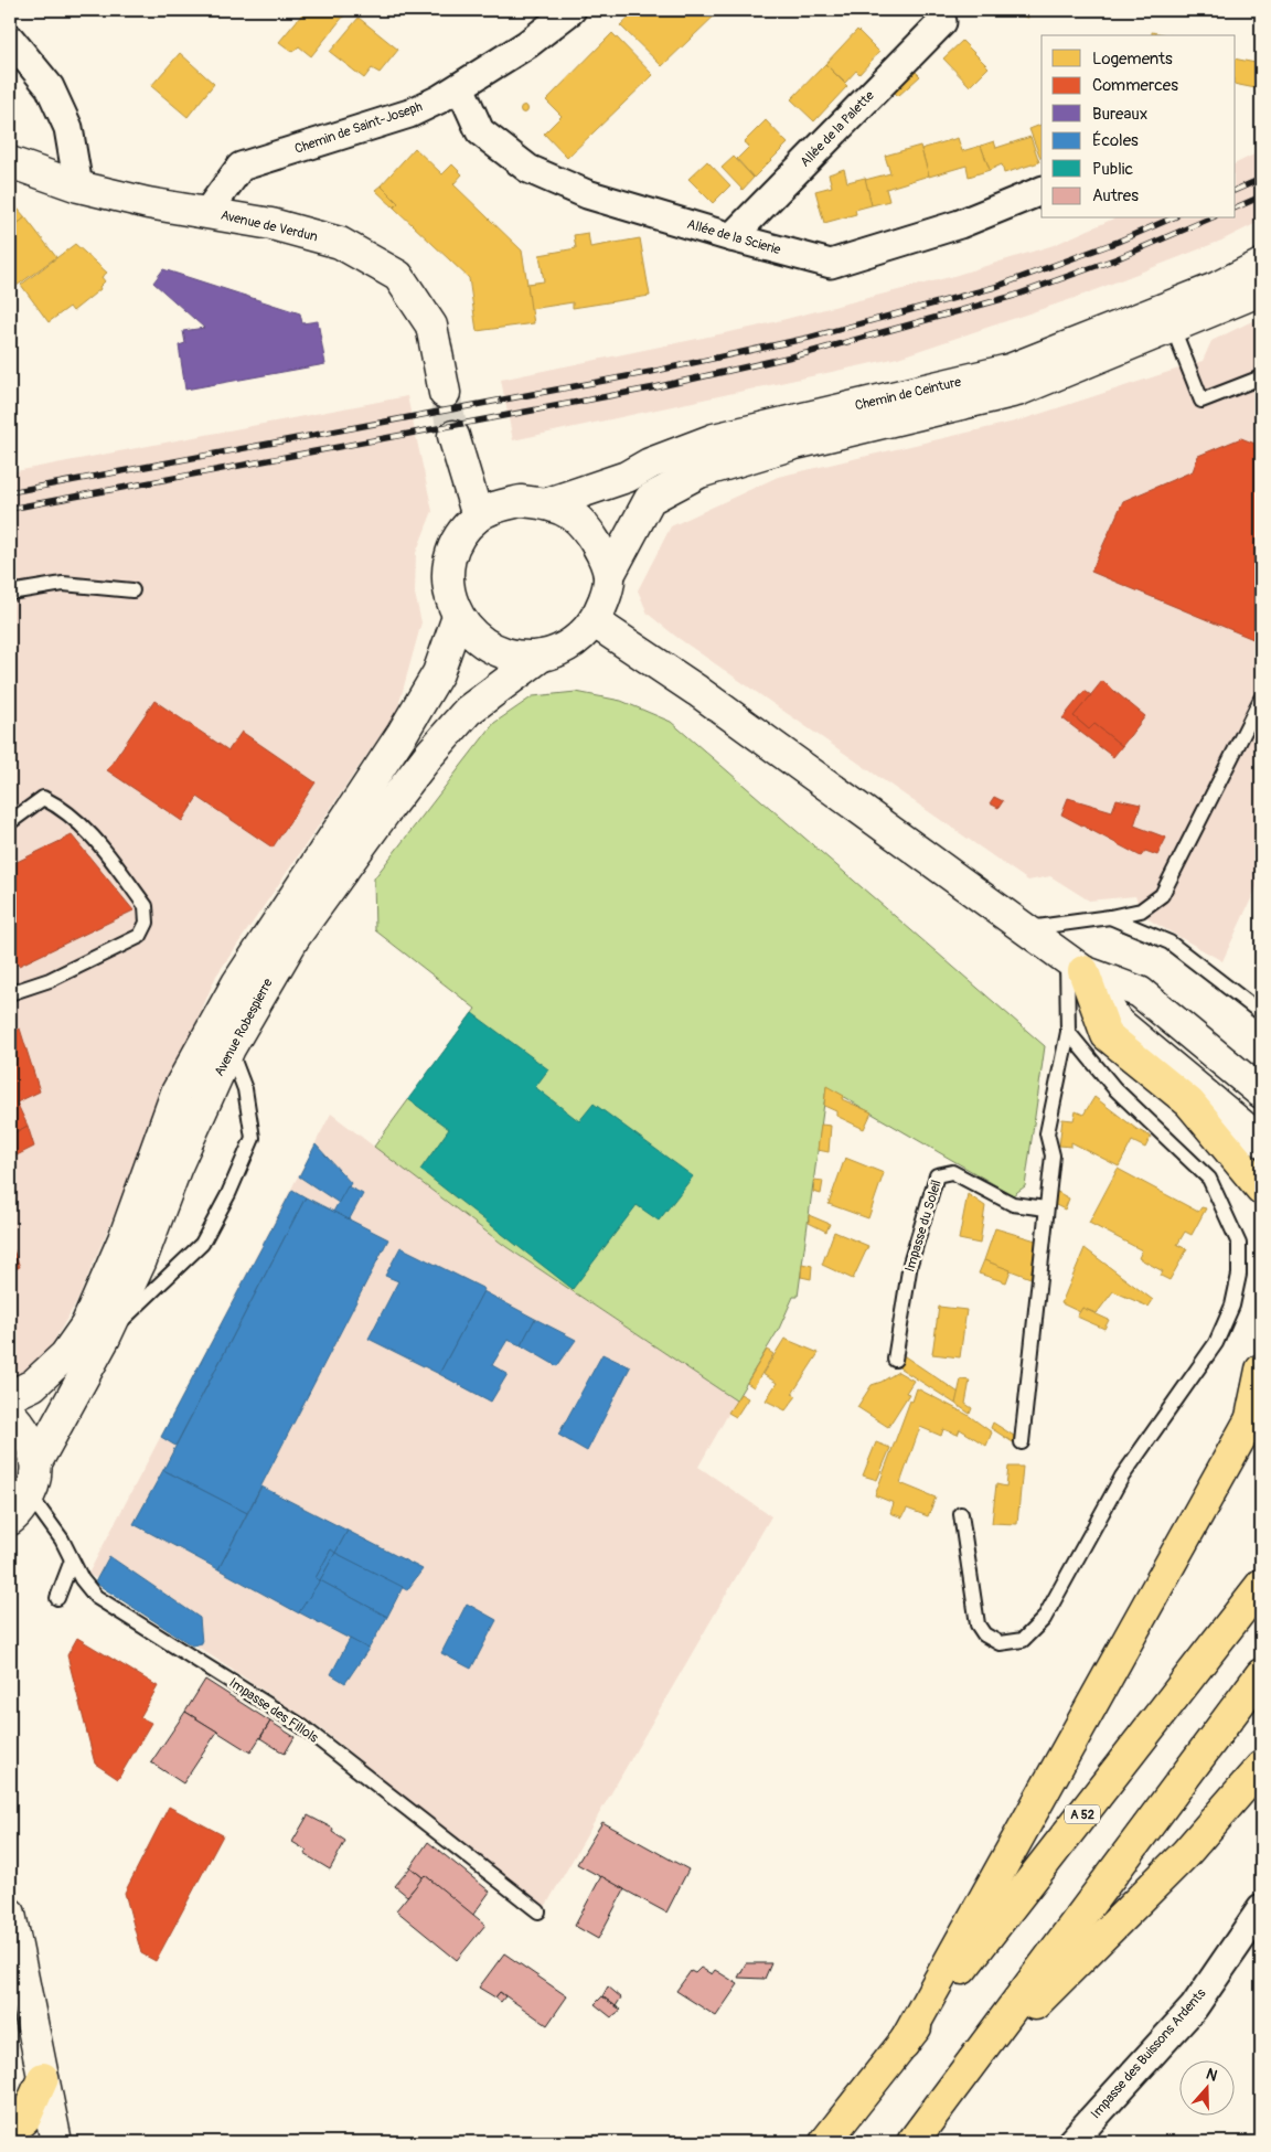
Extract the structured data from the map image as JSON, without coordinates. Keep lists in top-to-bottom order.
{
  "streets": {
    "highway": ["A 52"],
    "main road": ["Avenue de Verdun", "Chemin de Ceinture", "Avenue Robespierre"],
    "street": [
      "Chemin de Saint-Joseph",
      "Allée de la Palette",
      "Allée de la Scierie",
      "Impasse des Buissons Ardents"
    ],
    "lane": ["Impasse du Soleil", "Impasse des Fillols"]
  },
  "crossings": [
    ["Chemin de Saint-Joseph", "Avenue de Verdun"],
    ["Chemin de Saint-Joseph", "Allée de la Scierie"],
    ["Allée de la Palette", "Allée de la Scierie"],
    ["Chemin de Ceinture", "Avenue Robespierre"]
  ],
  "legend": [
    "Logements",
    "Commerces",
    "Bureaux",
    "Écoles",
    "Public",
    "Autres"
  ],
  "north": "top"
}
